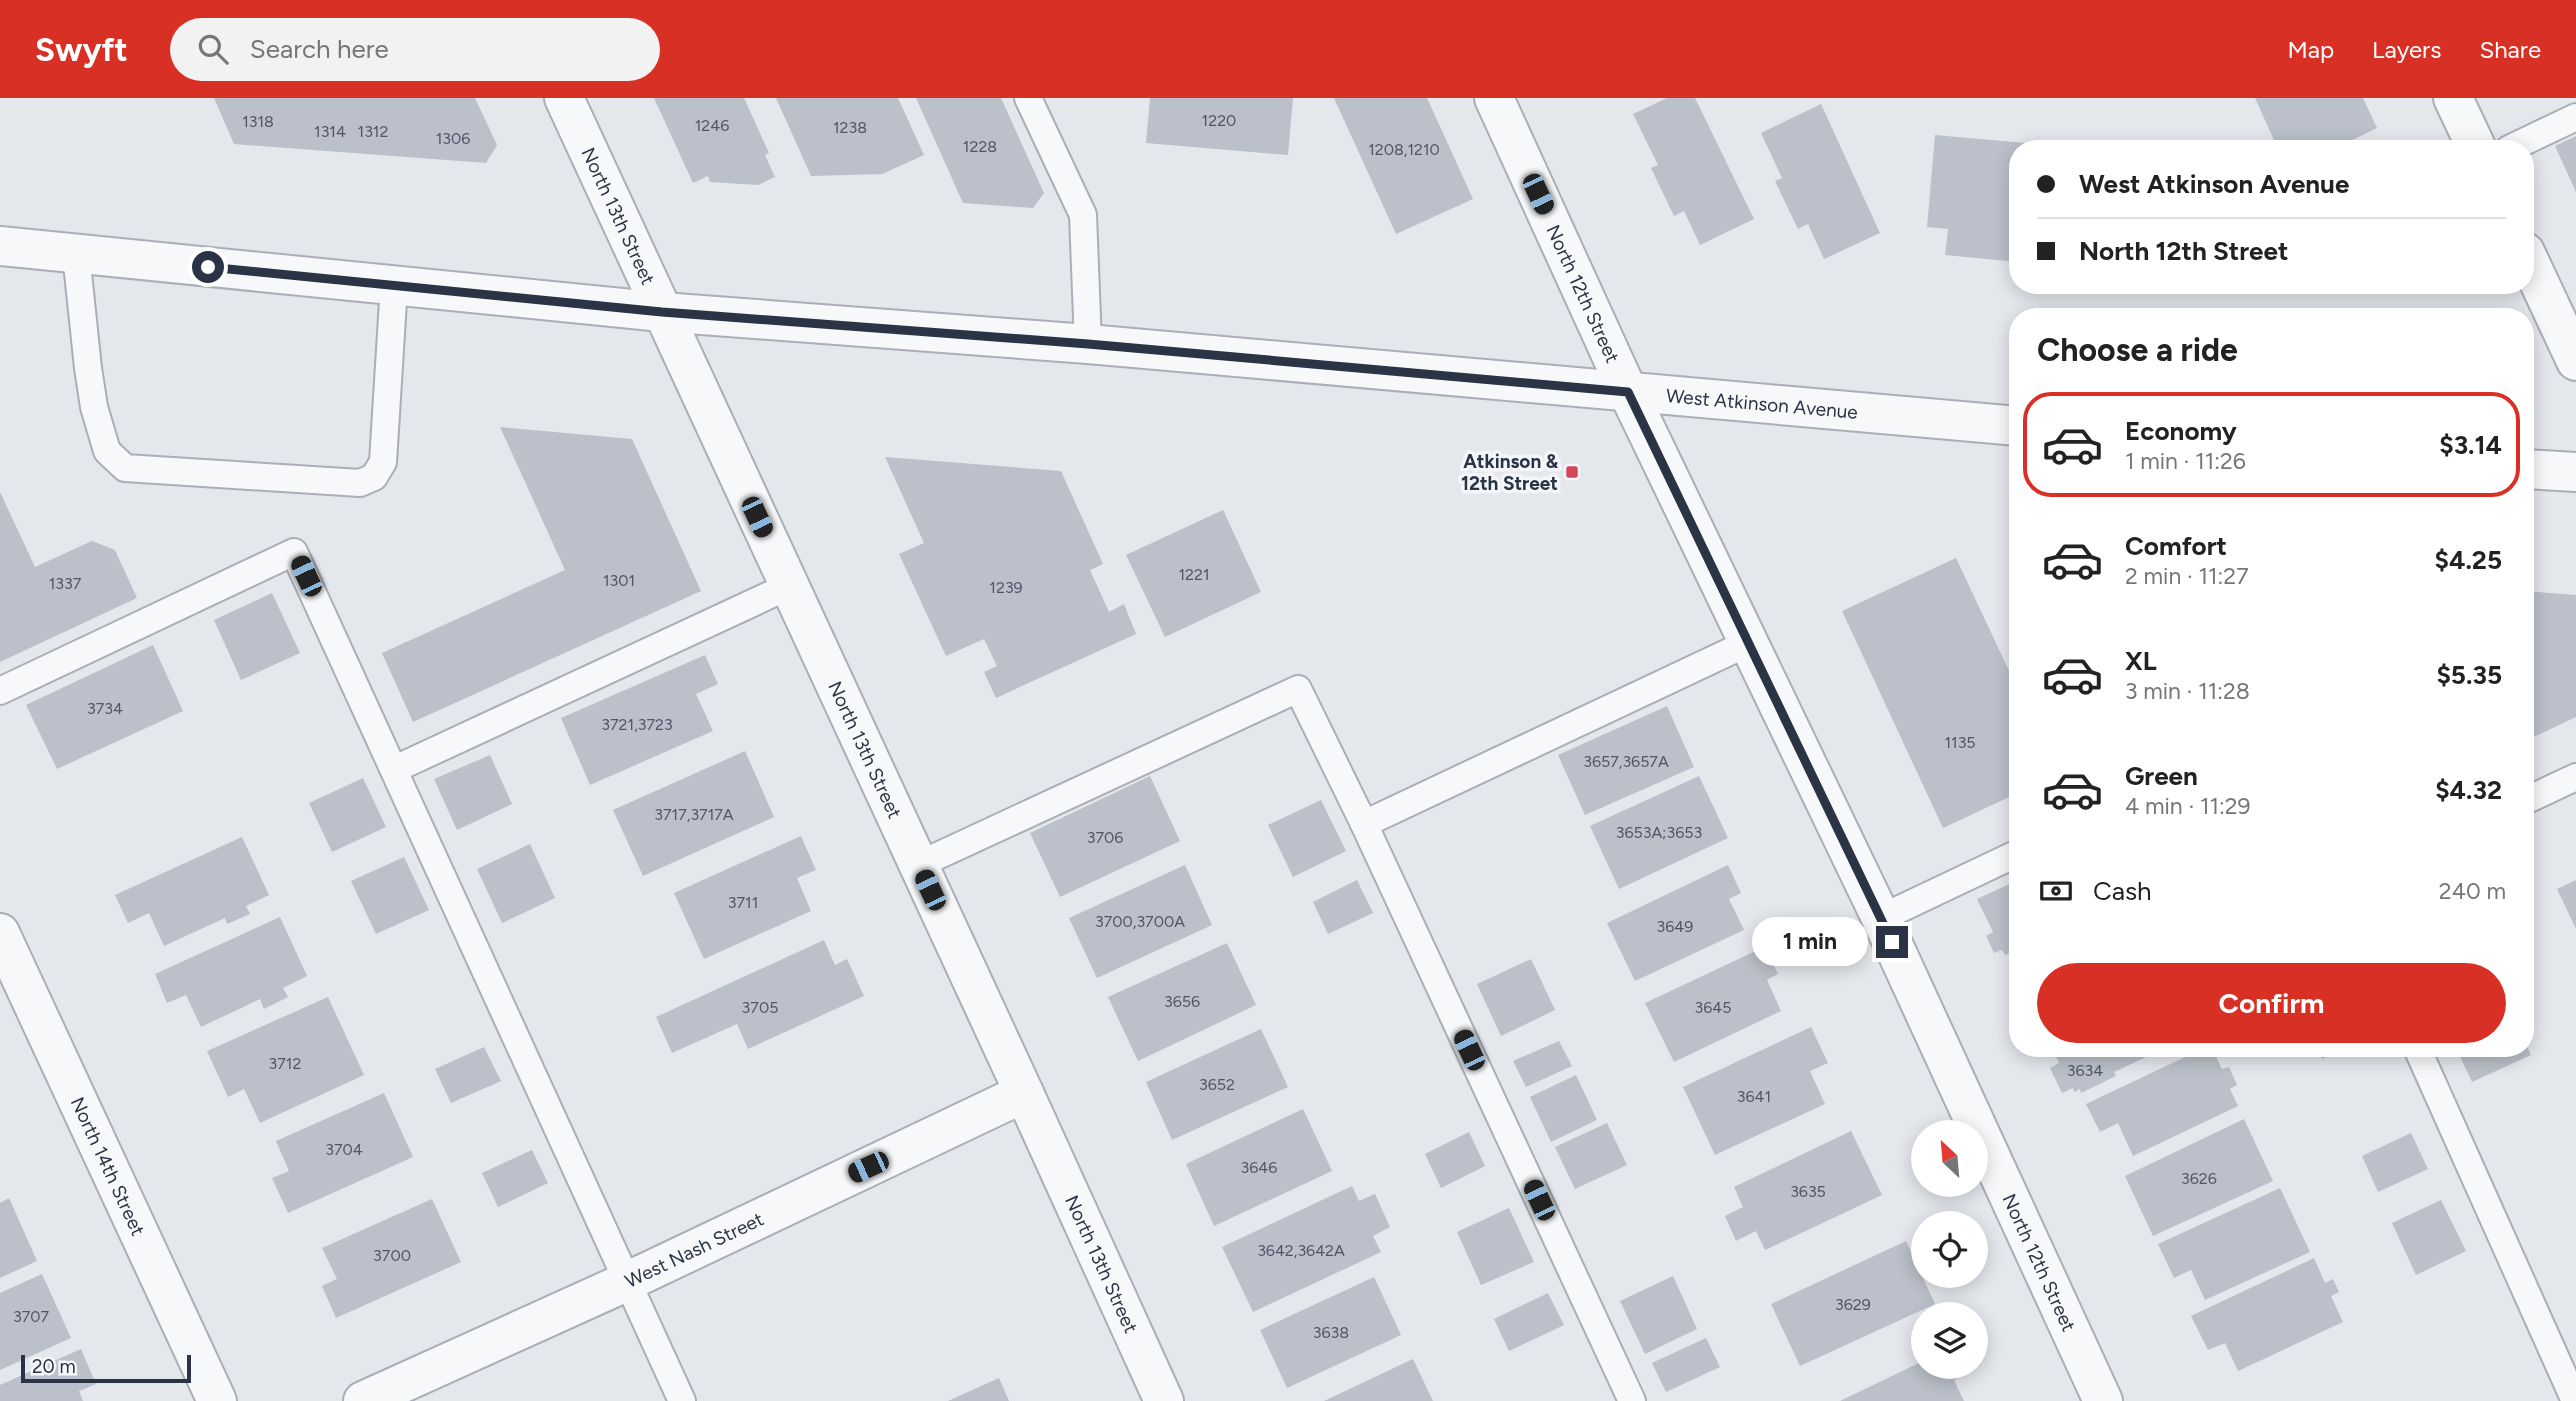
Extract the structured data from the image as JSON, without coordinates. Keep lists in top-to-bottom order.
{
  "streets": {
    "street": [
      "North 13th Street",
      "North 12th Street",
      "West Atkinson Avenue",
      "North 14th Street",
      "West Nash Street"
    ]
  },
  "crossings": [
    ["North 13th Street", "West Atkinson Avenue"],
    ["North 13th Street", "West Nash Street"],
    ["North 12th Street", "West Atkinson Avenue"]
  ],
  "places": {
    "transit": ["Atkinson & 12th Street"]
  },
  "house_numbers": [
    "1220",
    "1318",
    "1246",
    "1238",
    "1314",
    "1312",
    "1306",
    "1228",
    "1208,1210",
    "1221",
    "1301",
    "1337",
    "1239",
    "3734",
    "3721,3723",
    "1135",
    "3657,3657A",
    "3717,3717A",
    "3653A;3653",
    "3706",
    "3711",
    "3700,3700A",
    "3649",
    "3656",
    "3705",
    "3645",
    "3712",
    "3634",
    "3652",
    "3641",
    "3704",
    "3646",
    "3626",
    "3635",
    "3642,3642A",
    "3700",
    "3629",
    "3707",
    "3638"
  ],
  "scale_bar": "20 m",
  "north": "top left",
  "page": {
    "header": "Swyft",
    "search": "Search here",
    "nav": ["Map", "Layers", "Share"],
    "banner": ["West Atkinson Avenue", "North 12th Street"],
    "heading": "Choose a ride",
    "list": [
      {
        "name": "Economy",
        "note": "1 min · 11:26",
        "value": "$3.14"
      },
      {
        "name": "Comfort",
        "note": "2 min · 11:27",
        "value": "$4.25"
      },
      {
        "name": "XL",
        "note": "3 min · 11:28",
        "value": "$5.35"
      },
      {
        "name": "Green",
        "note": "4 min · 11:29",
        "value": "$4.32"
      }
    ],
    "pay": ["Cash", "240 m"],
    "bubble": "1 min",
    "buttons": "Confirm",
    "scale": "20 m"
  }
}
